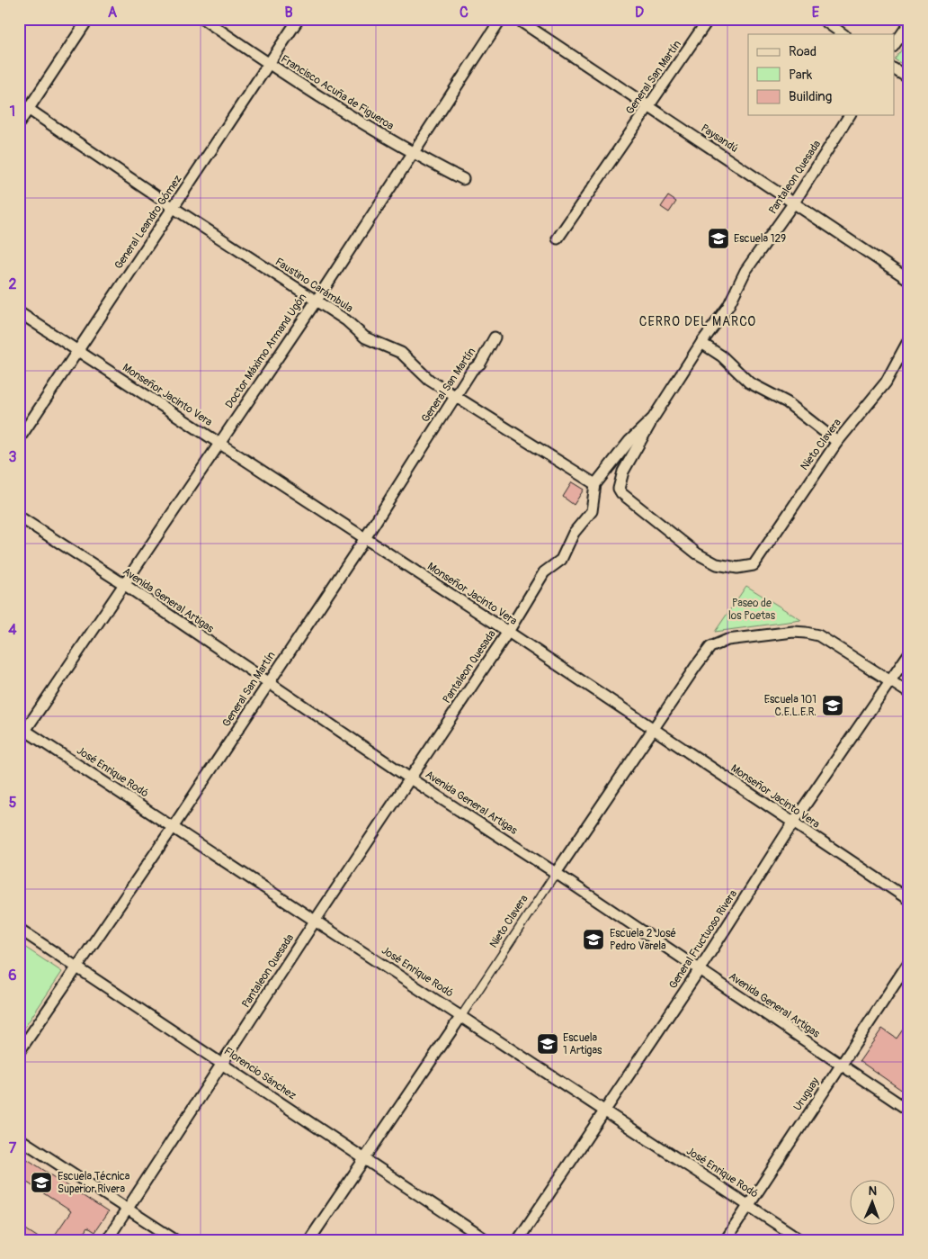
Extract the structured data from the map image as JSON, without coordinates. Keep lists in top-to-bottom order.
{
  "streets": {
    "street": [
      "General San Martín",
      "Francisco Acuña de Figueroa",
      "Paysandú",
      "Pantaleon Quesada",
      "General Leandro Gómez",
      "Faustino Carámbula",
      "Doctor Máximo Armand Ugón",
      "Monseñor Jacinto Vera",
      "Nieto Clavera",
      "Avenida General Artigas",
      "José Enrique Rodó",
      "General Fructuoso Rivera",
      "Florencio Sánchez",
      "Uruguay"
    ]
  },
  "crossings": [
    ["General San Martín", "Paysandú"],
    ["General San Martín", "Faustino Carámbula"],
    ["General San Martín", "Monseñor Jacinto Vera"],
    ["General San Martín", "Avenida General Artigas"],
    ["General San Martín", "José Enrique Rodó"],
    ["General San Martín", "Florencio Sánchez"],
    ["Francisco Acuña de Figueroa", "General Leandro Gómez"],
    ["Francisco Acuña de Figueroa", "Doctor Máximo Armand Ugón"],
    ["Paysandú", "Pantaleon Quesada"],
    ["Pantaleon Quesada", "Faustino Carámbula"],
    ["Pantaleon Quesada", "Monseñor Jacinto Vera"],
    ["Pantaleon Quesada", "Nieto Clavera"],
    ["Pantaleon Quesada", "Avenida General Artigas"],
    ["Pantaleon Quesada", "José Enrique Rodó"],
    ["Pantaleon Quesada", "Florencio Sánchez"],
    ["General Leandro Gómez", "Faustino Carámbula"],
    ["General Leandro Gómez", "Monseñor Jacinto Vera"],
    ["Faustino Carámbula", "Doctor Máximo Armand Ugón"],
    ["Doctor Máximo Armand Ugón", "Monseñor Jacinto Vera"],
    ["Doctor Máximo Armand Ugón", "Avenida General Artigas"],
    ["Doctor Máximo Armand Ugón", "José Enrique Rodó"],
    ["Monseñor Jacinto Vera", "Nieto Clavera"],
    ["Monseñor Jacinto Vera", "General Fructuoso Rivera"],
    ["Nieto Clavera", "Avenida General Artigas"],
    ["Nieto Clavera", "José Enrique Rodó"],
    ["Nieto Clavera", "General Fructuoso Rivera"],
    ["Nieto Clavera", "Florencio Sánchez"],
    ["Avenida General Artigas", "General Fructuoso Rivera"],
    ["Avenida General Artigas", "Uruguay"],
    ["José Enrique Rodó", "General Fructuoso Rivera"],
    ["José Enrique Rodó", "Uruguay"]
  ],
  "districts": ["CERRO DEL MARCO"],
  "parks": ["Paseo de los Poetas"],
  "places": {
    "school or university": [
      "Escuela 129",
      "Escuela 101 C.E.L.E.R.",
      "Escuela 2 José Pedro Varela",
      "Escuela 1 Artigas",
      "Escuela Técnica Superior Rivera"
    ]
  },
  "legend": ["Road", "Park", "Building"],
  "north": "top",
  "grid": {
    "columns": [
      "A",
      "B",
      "C",
      "D",
      "E"
    ],
    "rows": [
      "1",
      "2",
      "3",
      "4",
      "5",
      "6",
      "7"
    ]
  }
}
